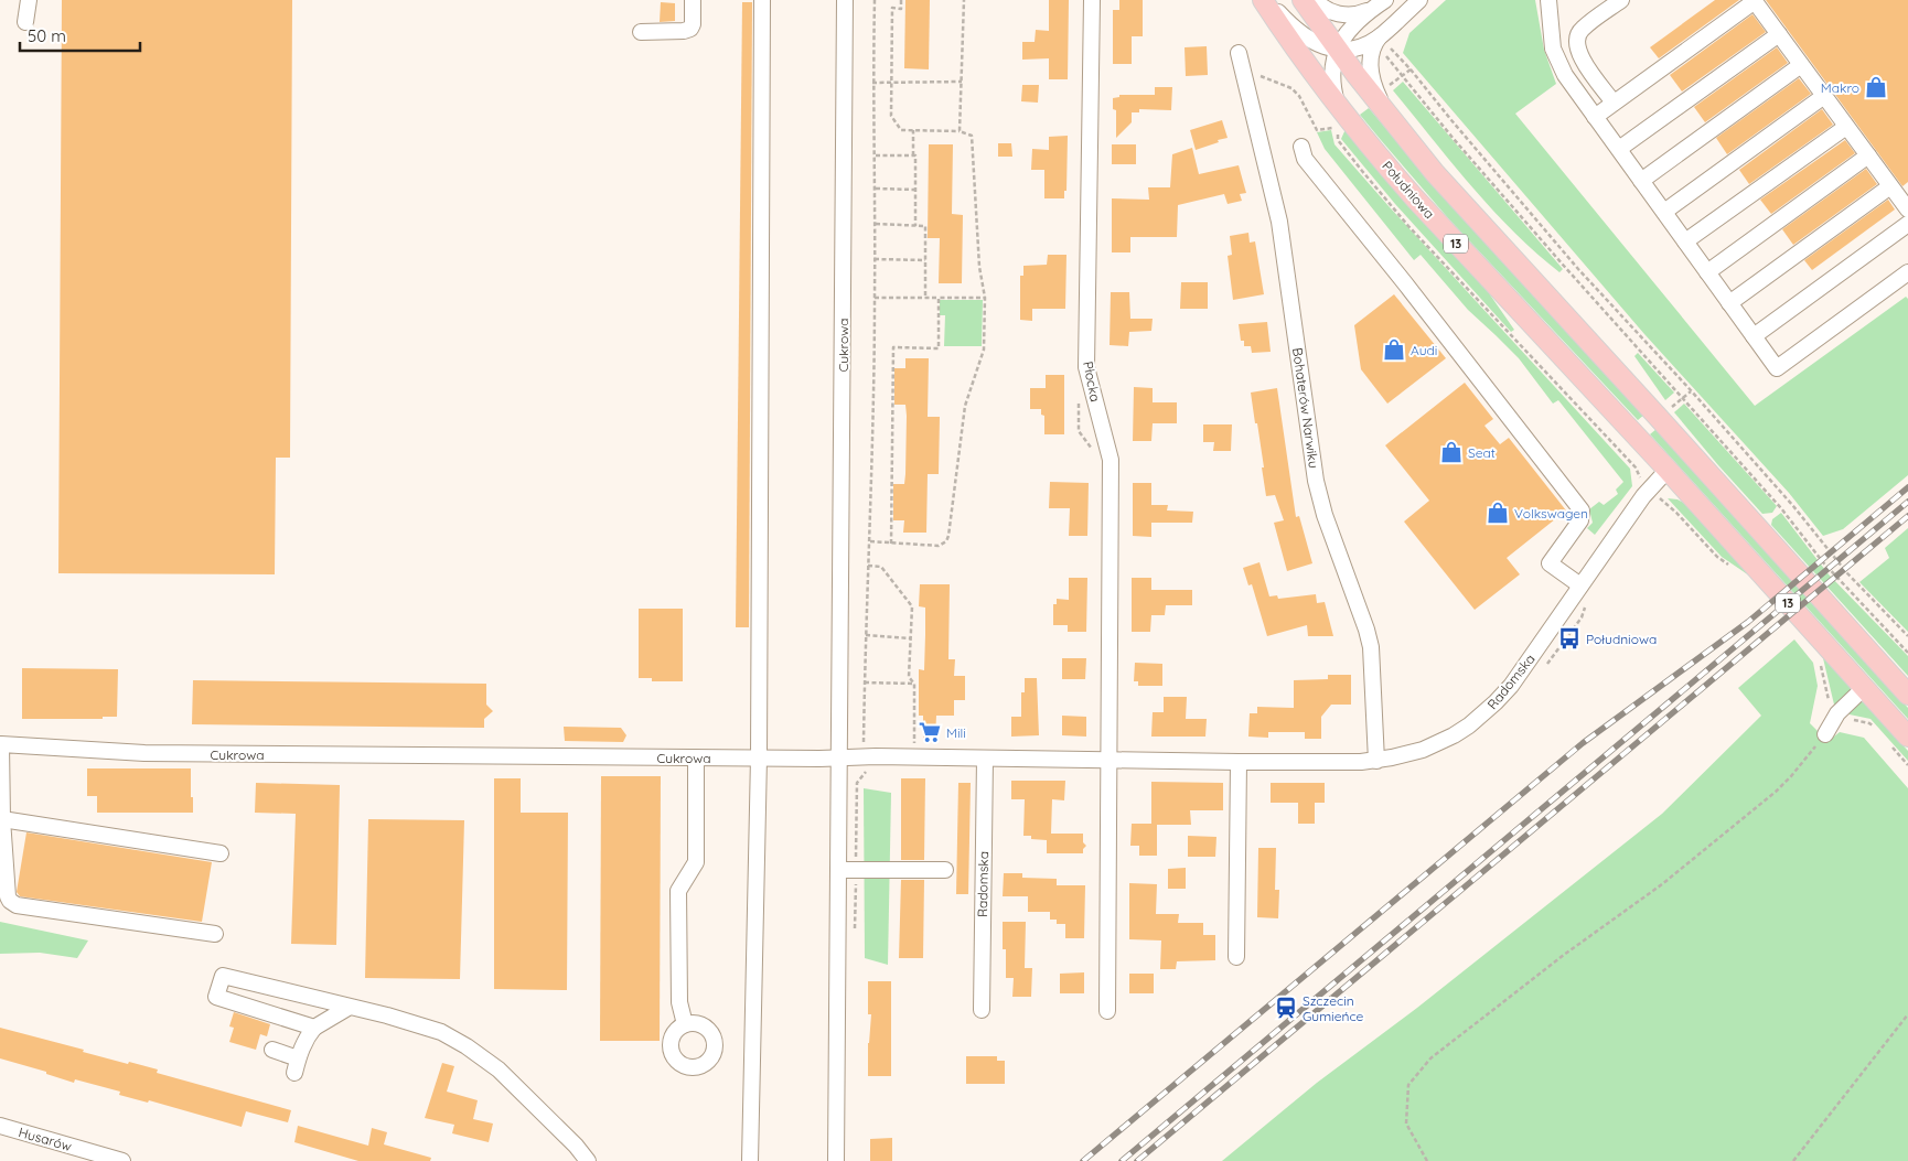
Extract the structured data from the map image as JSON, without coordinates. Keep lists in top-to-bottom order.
{
  "streets": {
    "main road": ["Południowa", "13"],
    "street": [
      "Cukrowa",
      "Płocka",
      "Bohaterów Narwiku",
      "Radomska",
      "Husarów"
    ]
  },
  "crossings": [
    ["Południowa", "13"],
    ["Południowa", "Radomska"],
    ["Cukrowa", "Radomska"],
    ["Płocka", "Radomska"],
    ["Bohaterów Narwiku", "Radomska"]
  ],
  "places": {
    "shop": [
      "Makro",
      "Audi",
      "Seat",
      "Volkswagen"
    ],
    "bus stop": ["Południowa"],
    "supermarket": ["Mili"],
    "station": ["Szczecin Gumieńce"]
  },
  "scale_bar": "50 m"
}
